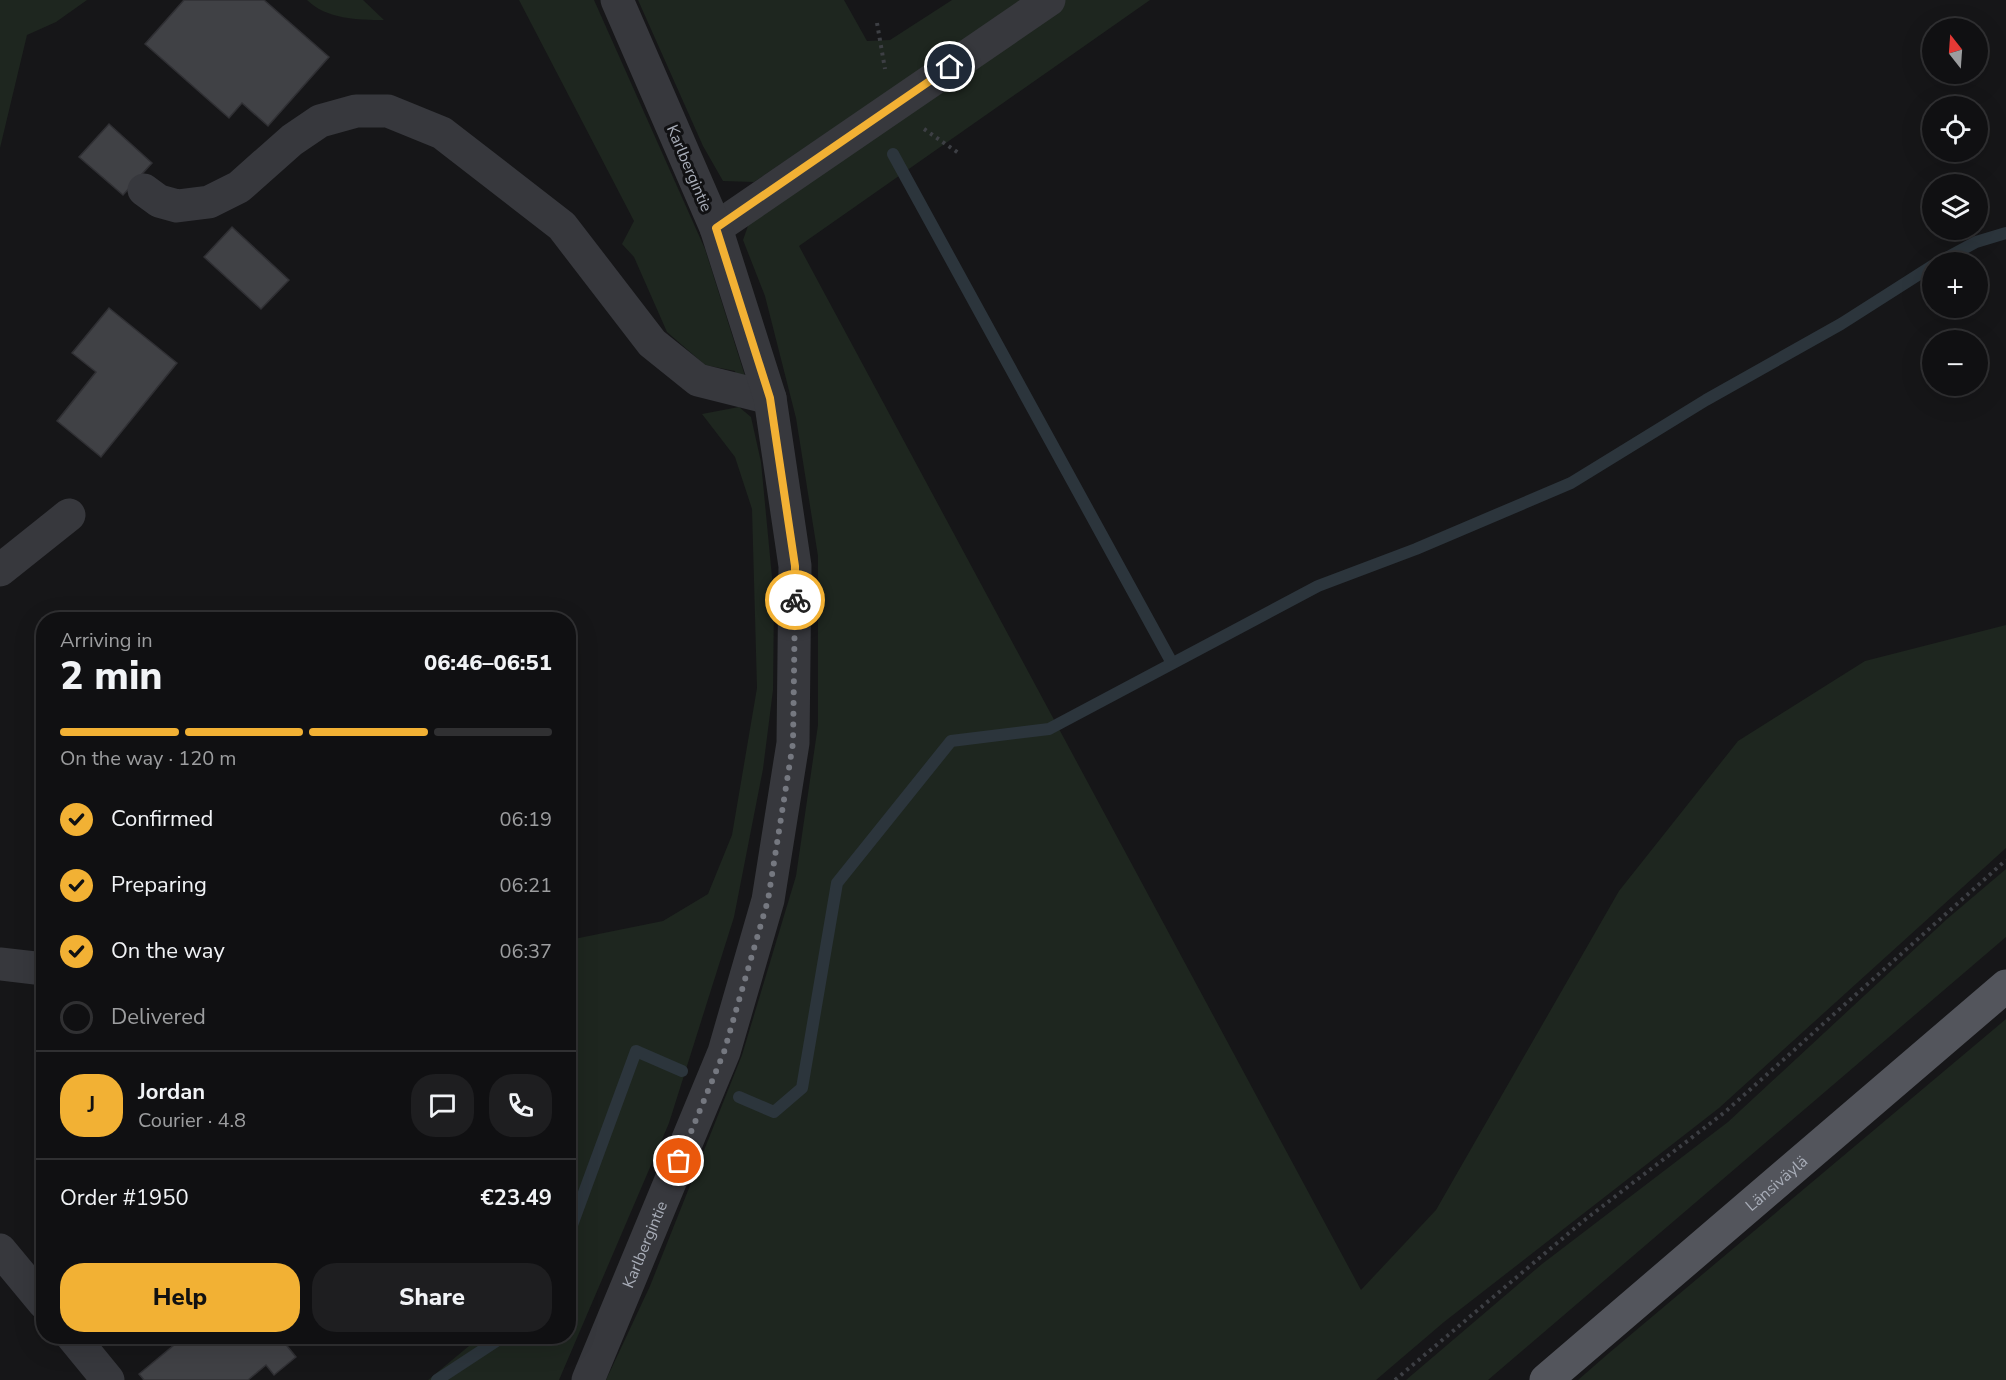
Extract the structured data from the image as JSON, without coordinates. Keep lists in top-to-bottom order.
{
  "streets": {
    "main road": ["Länsiväylä"],
    "street": ["Karlbergintie"]
  },
  "north": "top",
  "page": {
    "map_buttons": ["+", "−"],
    "heading": ["2 min", "Arriving in", "06:46–06:51"],
    "panel": [
      "Jordan",
      "Courier · 4.8",
      "Order #1950",
      "€23.49"
    ],
    "bar": "On the way · 120 m",
    "list": [
      ["Confirmed", "06:19"],
      ["Preparing", "06:21"],
      ["On the way", "06:37"],
      "Delivered"
    ],
    "round": "J",
    "buttons": ["Help", "Share"]
  }
}
